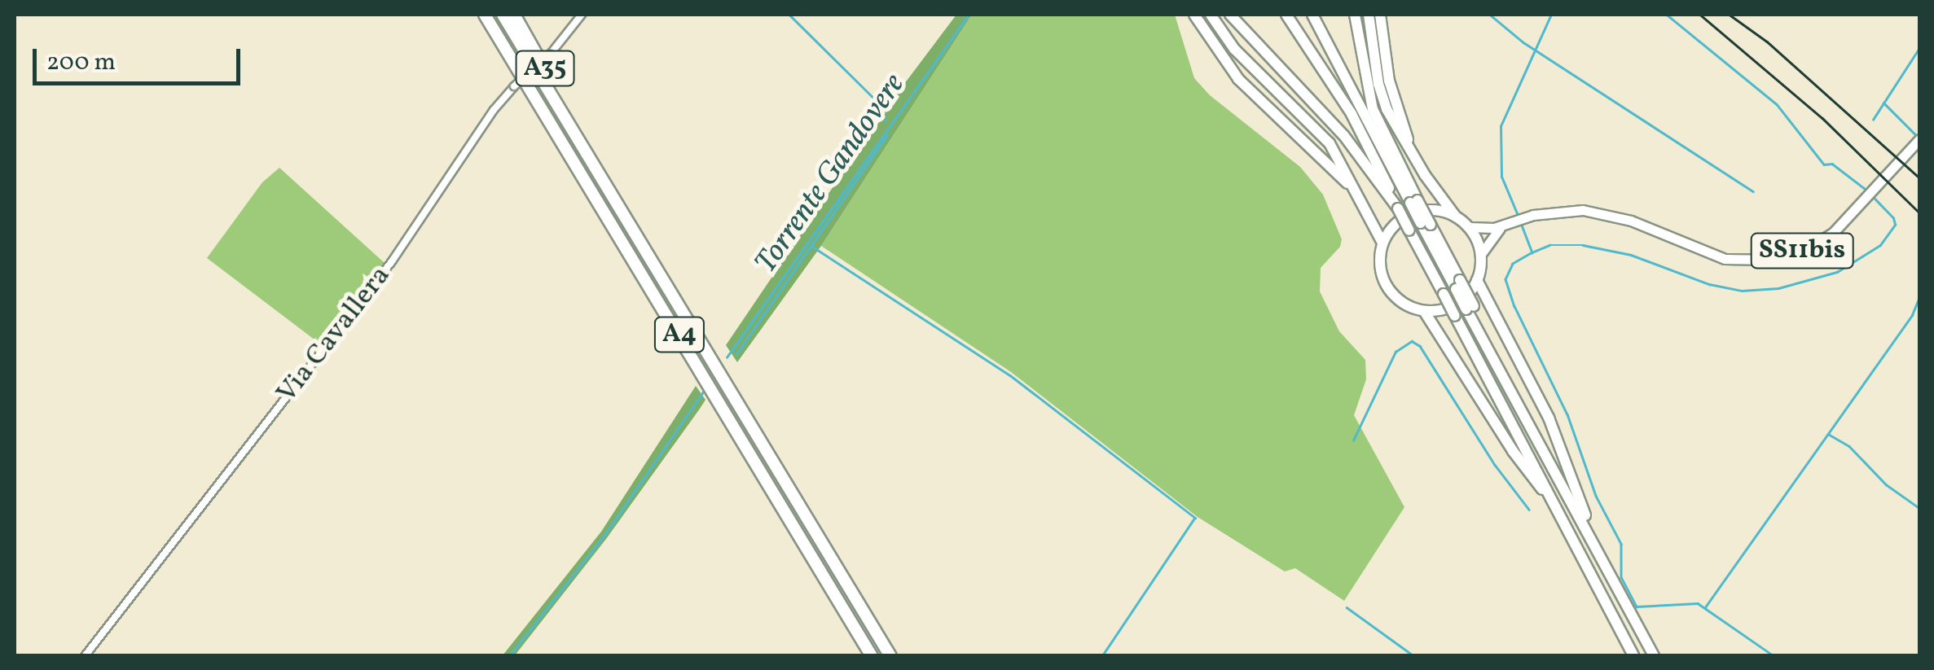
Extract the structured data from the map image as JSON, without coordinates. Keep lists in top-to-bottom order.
{
  "streets": {
    "highway": ["A35", "A4"],
    "main road": ["SS11bis"],
    "street": ["Via Cavallera"]
  },
  "crossings": [
    ["A35", "A4"]
  ],
  "water": ["Torrente Gandovere"],
  "scale_bar": "200 m"
}
